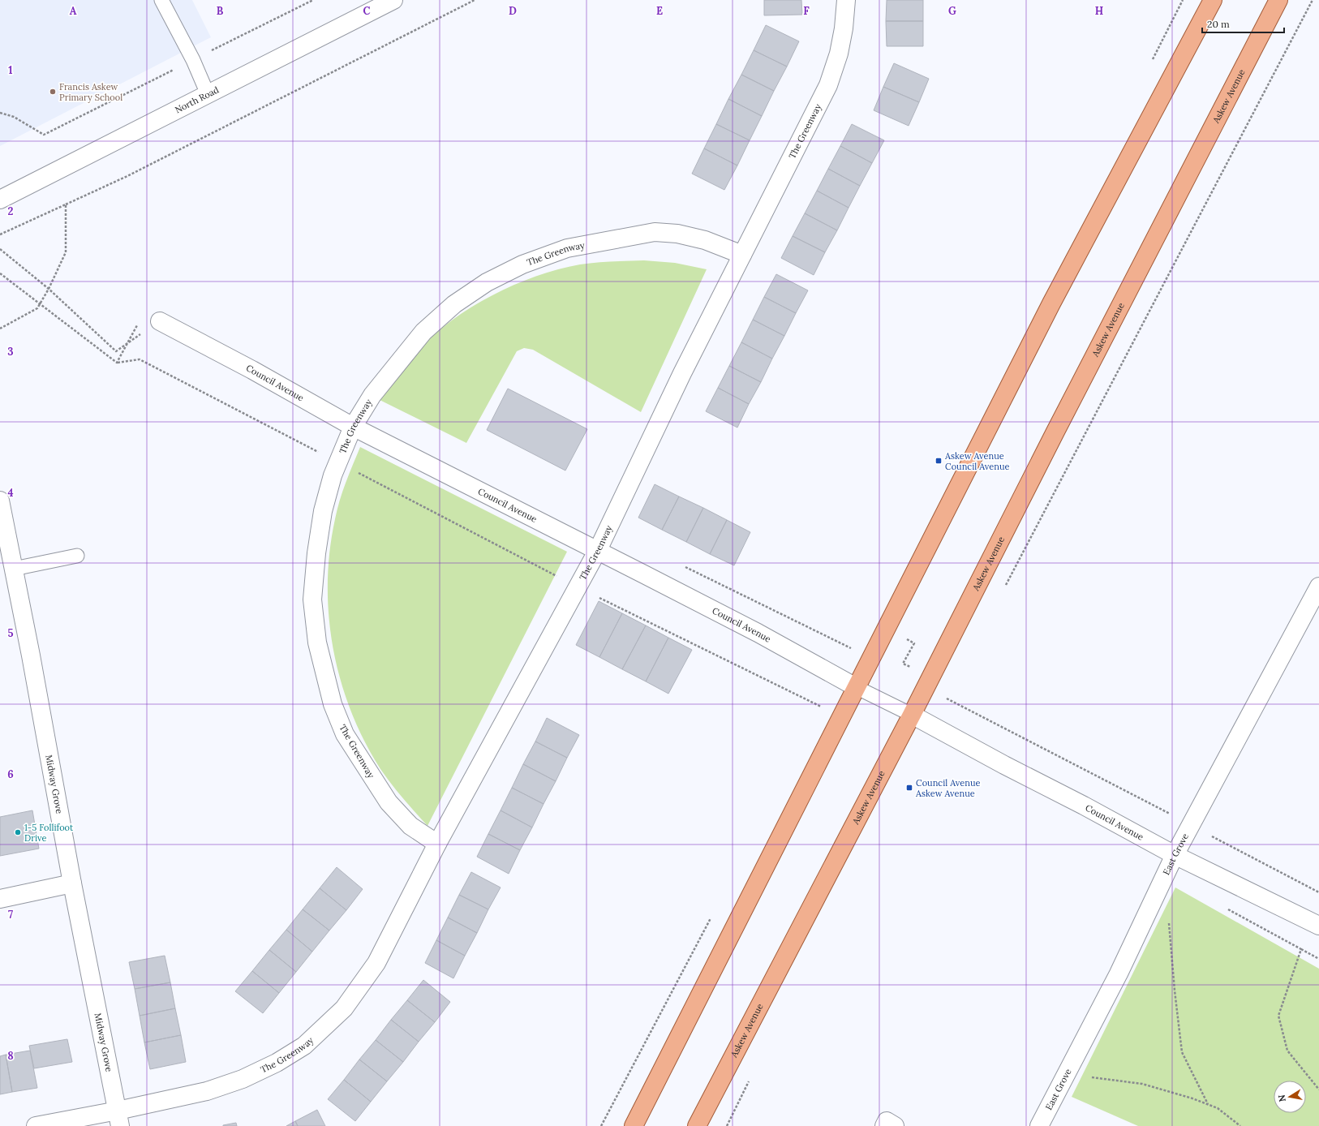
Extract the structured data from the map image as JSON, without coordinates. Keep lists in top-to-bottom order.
{
  "streets": {
    "main road": ["Askew Avenue"],
    "street": [
      "North Road",
      "The Greenway",
      "Council Avenue",
      "Midway Grove",
      "East Grove"
    ]
  },
  "crossings": [
    ["Askew Avenue", "Council Avenue"],
    ["The Greenway", "Council Avenue"],
    ["The Greenway", "Midway Grove"],
    ["Council Avenue", "East Grove"]
  ],
  "places": {
    "other": ["Francis Askew Primary School", "1-5 Follifoot Drive"],
    "transit": ["Askew Avenue Council Avenue", "Council Avenue Askew Avenue"]
  },
  "scale_bar": "20 m",
  "north": "left",
  "grid": {
    "columns": [
      "A",
      "B",
      "C",
      "D",
      "E",
      "F",
      "G",
      "H"
    ],
    "rows": [
      "1",
      "2",
      "3",
      "4",
      "5",
      "6",
      "7",
      "8"
    ]
  }
}
